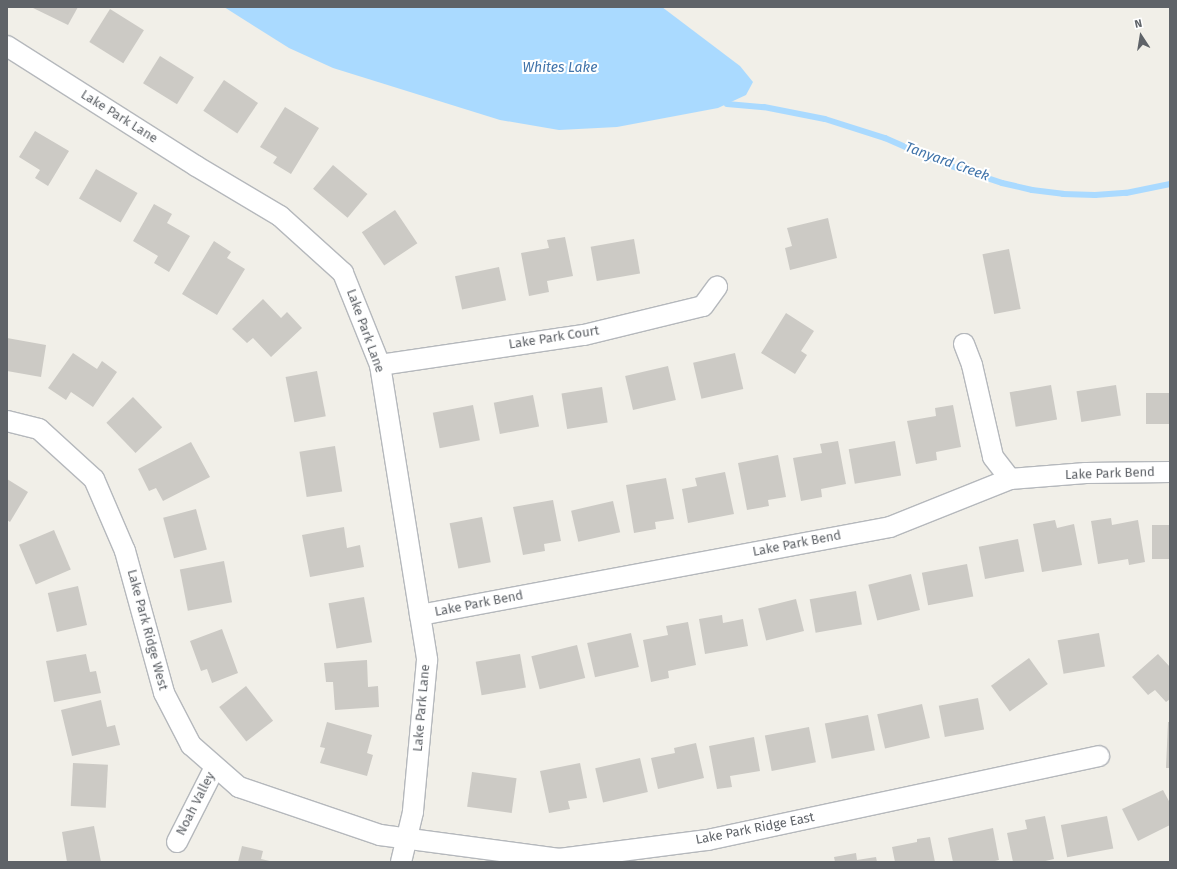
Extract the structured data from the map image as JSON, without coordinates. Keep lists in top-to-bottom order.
{
  "streets": {
    "street": [
      "Lake Park Lane",
      "Lake Park Court",
      "Lake Park Bend",
      "Lake Park Ridge West",
      "Noah Valley",
      "Lake Park Ridge East"
    ]
  },
  "crossings": [
    ["Lake Park Lane", "Lake Park Court"],
    ["Lake Park Lane", "Lake Park Bend"],
    ["Lake Park Lane", "Lake Park Ridge West"],
    ["Lake Park Lane", "Lake Park Ridge East"],
    ["Lake Park Ridge West", "Noah Valley"],
    ["Lake Park Ridge West", "Lake Park Ridge East"]
  ],
  "water": ["Whites Lake", "Tanyard Creek"],
  "north": "top"
}
